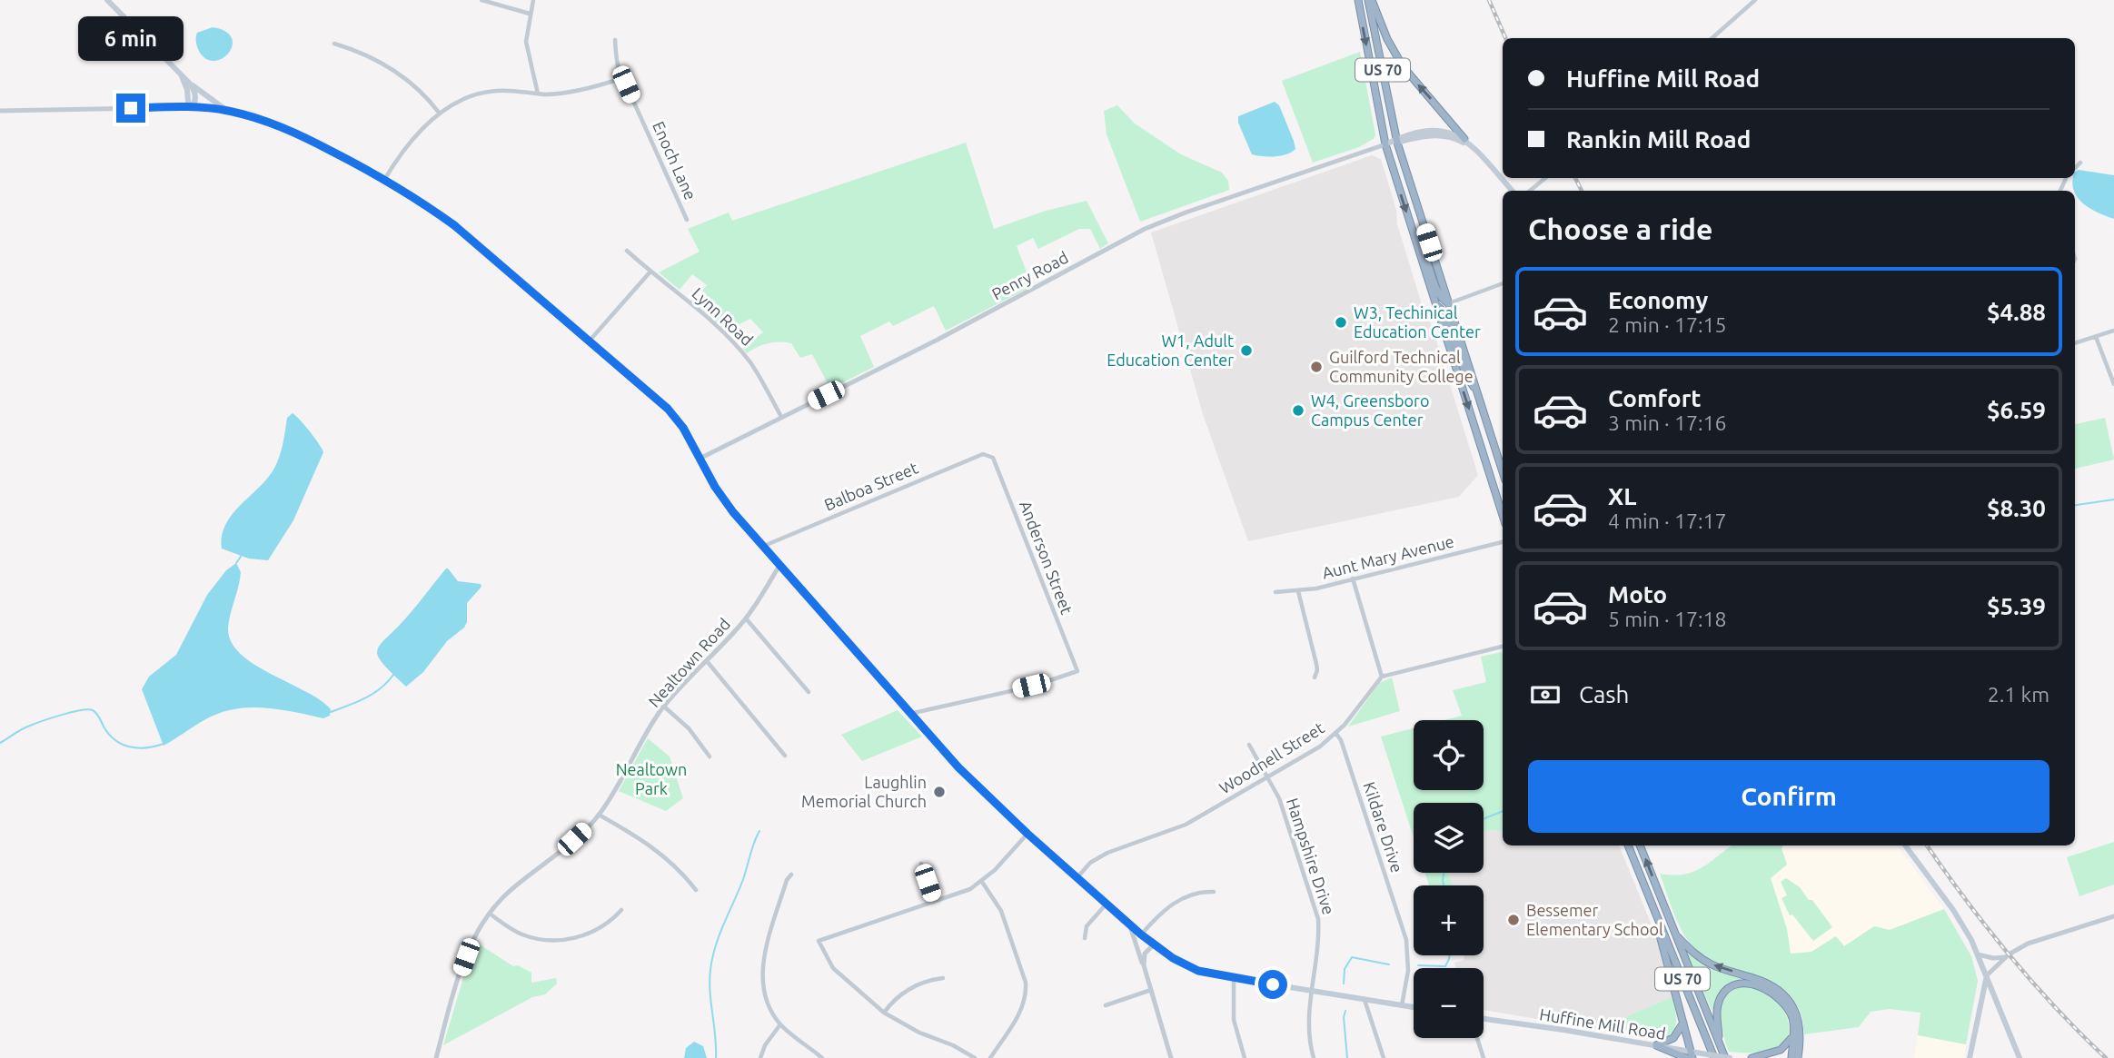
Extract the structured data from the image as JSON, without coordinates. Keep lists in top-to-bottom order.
{
  "streets": {
    "highway": ["US 70"],
    "main road": ["Huffine Mill Road"],
    "street": [
      "Enoch Lane",
      "Penry Road",
      "Lynn Road",
      "Balboa Street",
      "Anderson Street",
      "Aunt Mary Avenue",
      "Nealtown Road",
      "Woodnell Street",
      "Kildare Drive",
      "Hampshire Drive"
    ]
  },
  "crossings": [
    ["US 70", "Penry Road"],
    ["Penry Road", "Lynn Road"],
    ["Balboa Street", "Anderson Street"],
    ["Woodnell Street", "Kildare Drive"],
    ["Woodnell Street", "Hampshire Drive"]
  ],
  "parks": ["Nealtown Park"],
  "places": [
    "W3, Techinical Education Center",
    "W1, Adult Education Center",
    "Guilford Technical Community College",
    "W4, Greensboro Campus Center",
    "Laughlin Memorial Church",
    "Bessemer Elementary School"
  ],
  "page": {
    "bubble": "6 min",
    "banner": ["Huffine Mill Road", "Rankin Mill Road"],
    "heading": "Choose a ride",
    "list": [
      {
        "name": "Economy",
        "note": "2 min · 17:15",
        "value": "$4.88"
      },
      {
        "name": "Comfort",
        "note": "3 min · 17:16",
        "value": "$6.59"
      },
      {
        "name": "XL",
        "note": "4 min · 17:17",
        "value": "$8.30"
      },
      {
        "name": "Moto",
        "note": "5 min · 17:18",
        "value": "$5.39"
      }
    ],
    "pay": ["Cash", "2.1 km"],
    "map_buttons": ["+", "−"],
    "buttons": "Confirm"
  }
}
